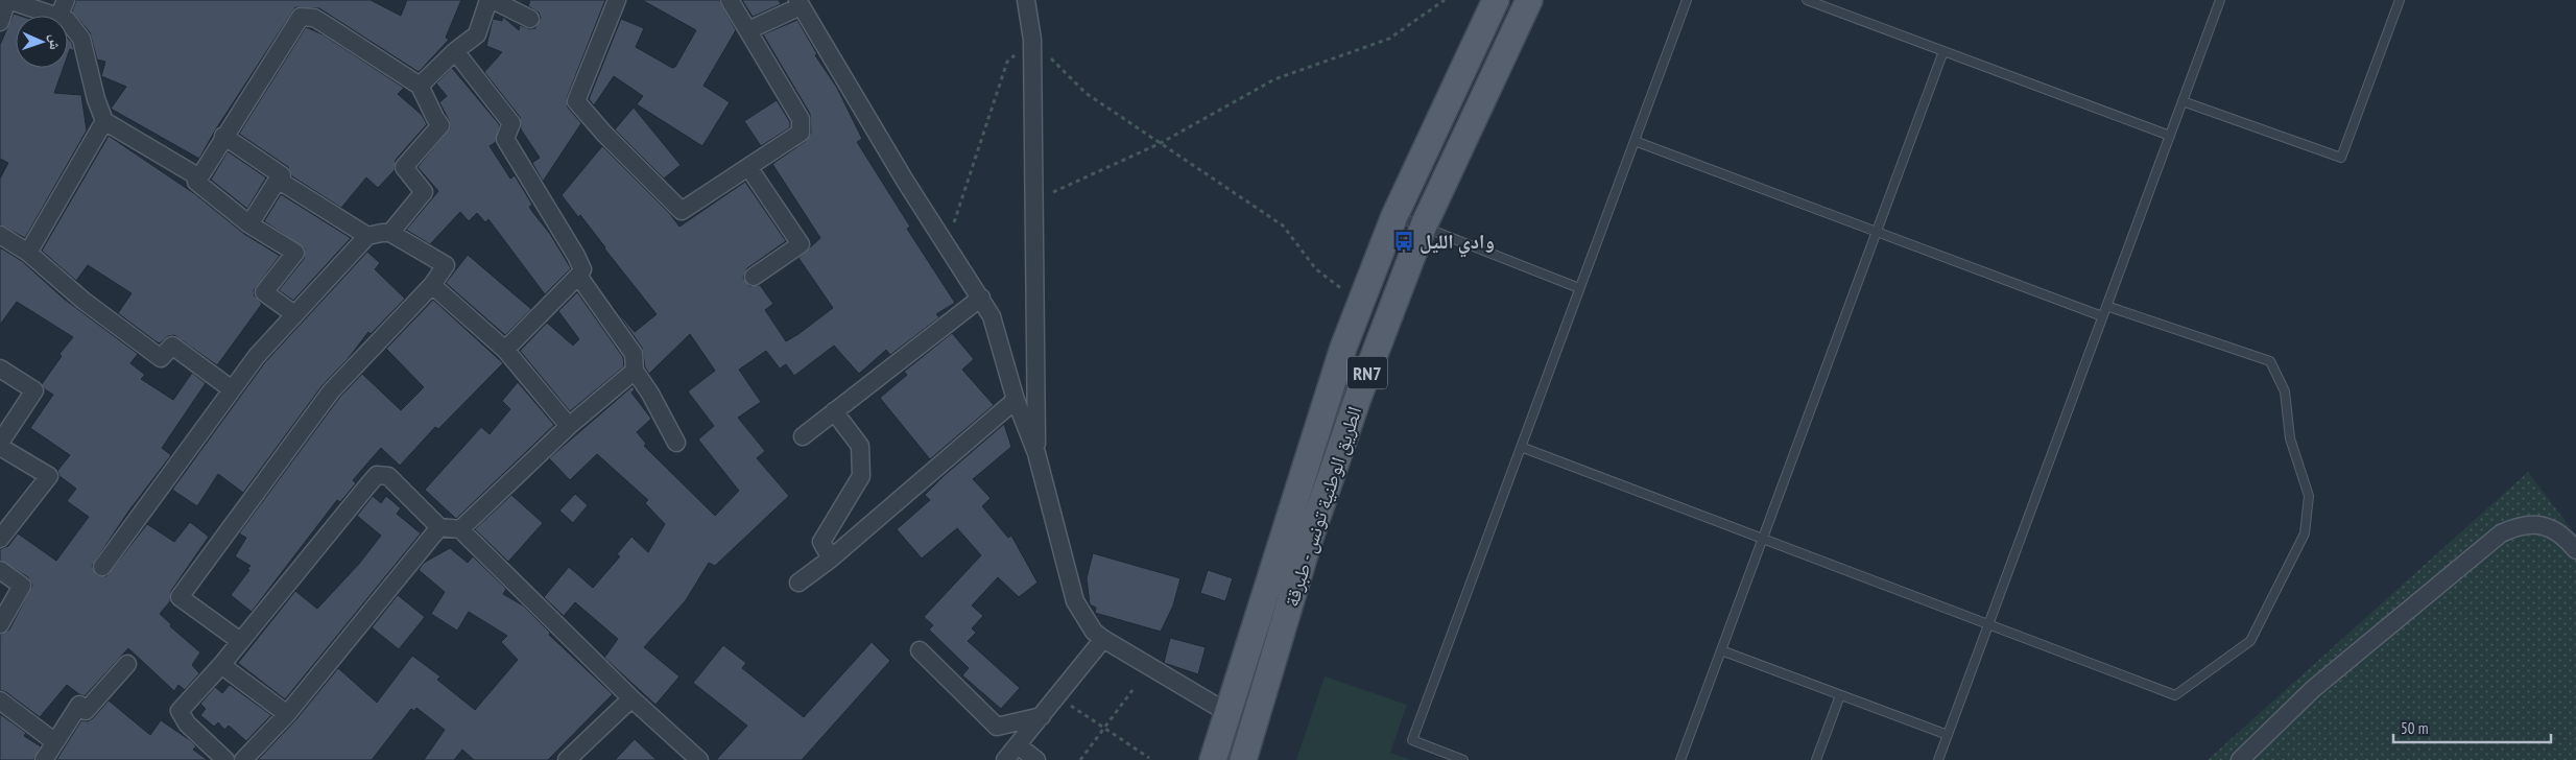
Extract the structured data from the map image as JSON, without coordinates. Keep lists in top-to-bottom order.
{
  "streets": {
    "main road": ["RN7", "الطريق الوطنية تونس - طبرقة"]
  },
  "places": {
    "bus stop": ["وادي الليل"]
  },
  "scale_bar": "50 m",
  "north": "right"
}
